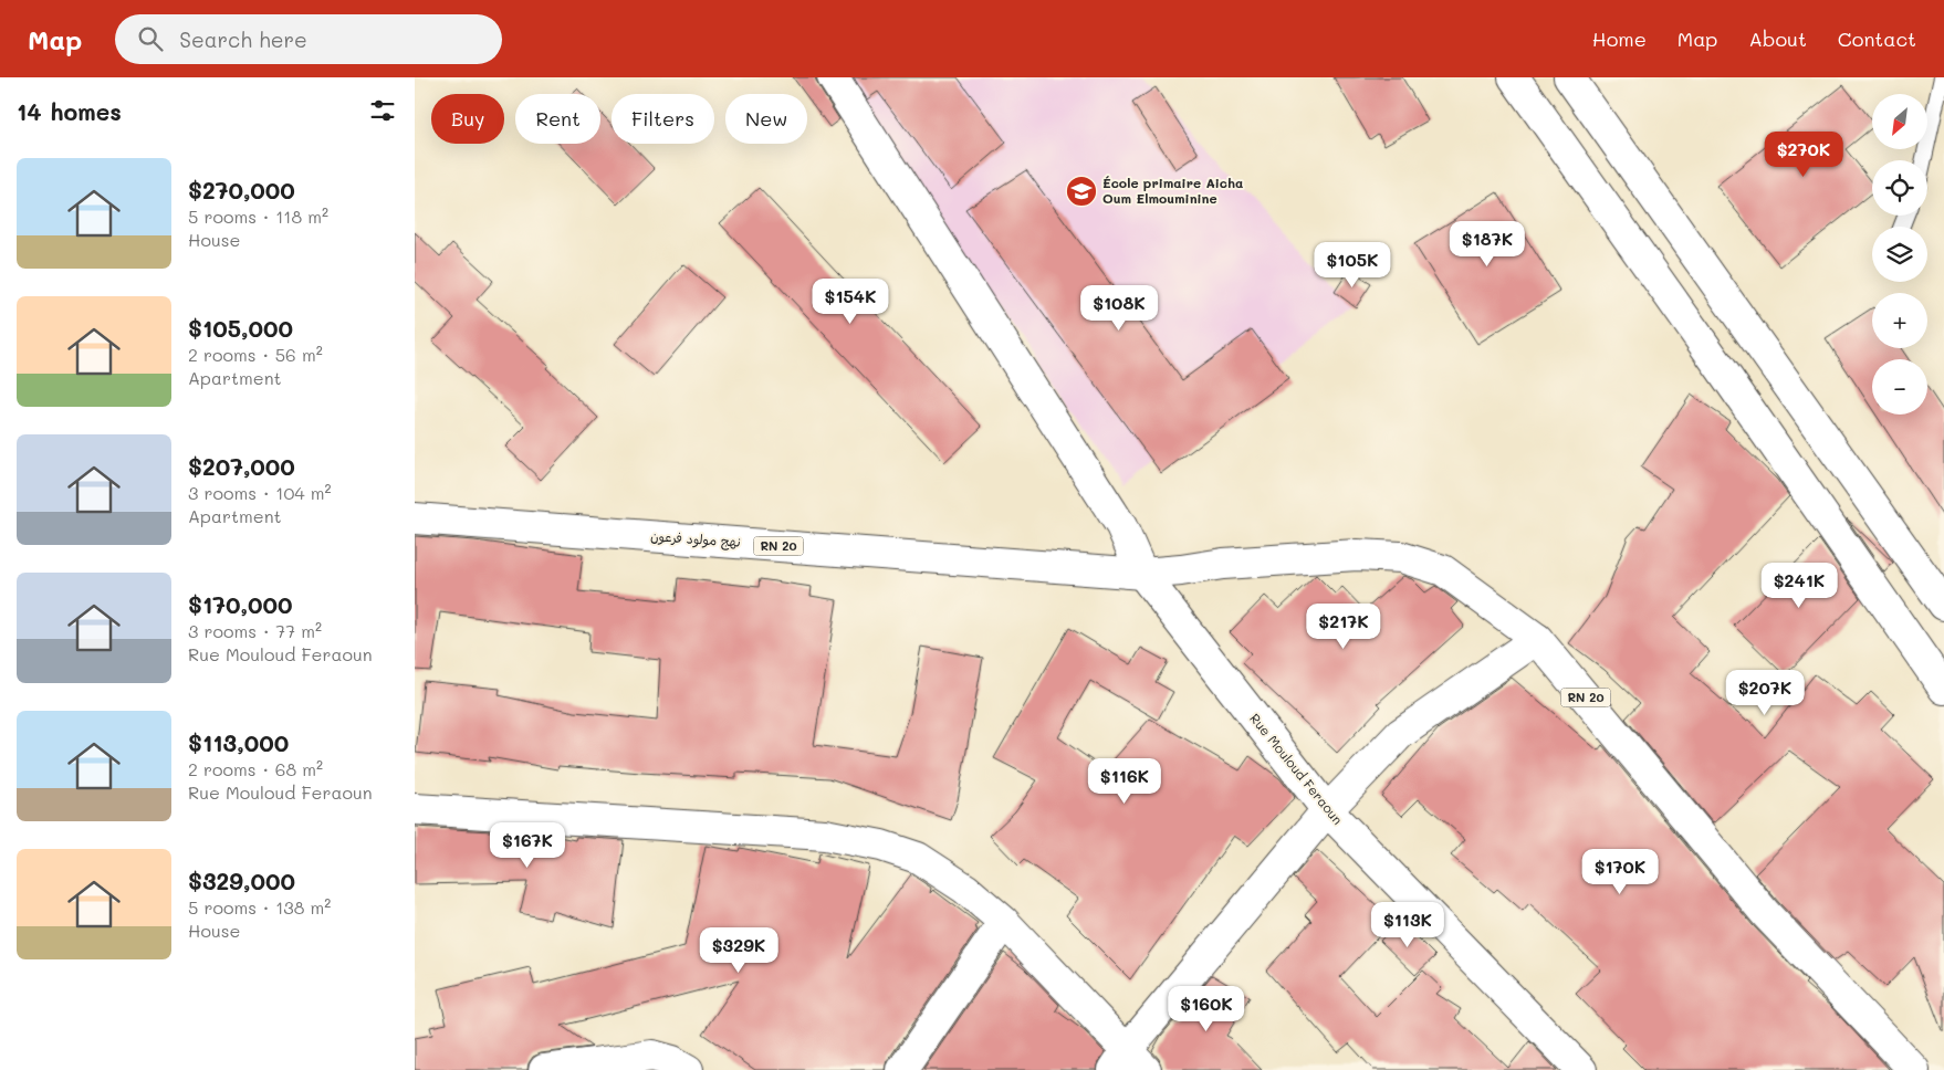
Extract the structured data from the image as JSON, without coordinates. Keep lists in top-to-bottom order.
{
  "streets": {
    "main road": ["نهج مولود فرعون", "RN 20", "Rue Mouloud Feraoun"]
  },
  "crossings": [
    ["نهج مولود فرعون", "RN 20"],
    ["نهج مولود فرعون", "Rue Mouloud Feraoun"],
    ["RN 20", "Rue Mouloud Feraoun"]
  ],
  "places": {
    "school or university": ["École primaire Aicha Oum Elmouminine"]
  },
  "north": "bottom left",
  "page": {
    "header": "Map",
    "search": "Search here",
    "nav": [
      "Home",
      "Map",
      "About",
      "Contact"
    ],
    "heading": "14 homes",
    "map_buttons": ["+", "−"],
    "chip": [
      "Buy",
      "Rent",
      "Filters",
      "New"
    ],
    "price": [
      "$270K",
      "$187K",
      "$105K",
      "$154K",
      "$108K",
      "$241K",
      "$217K",
      "$207K",
      "$116K",
      "$167K",
      "$170K",
      "$113K",
      "$329K",
      "$160K"
    ],
    "list": [
      {
        "name": "$270,000",
        "note": "5 rooms · 118 m² · House"
      },
      {
        "name": "$105,000",
        "note": "2 rooms · 56 m² · Apartment"
      },
      {
        "name": "$207,000",
        "note": "3 rooms · 104 m² · Apartment"
      },
      {
        "name": "$170,000",
        "note": "3 rooms · 77 m² · Rue Mouloud Feraoun"
      },
      {
        "name": "$113,000",
        "note": "2 rooms · 68 m² · Rue Mouloud Feraoun"
      },
      {
        "name": "$329,000",
        "note": "5 rooms · 138 m² · House"
      }
    ]
  }
}
